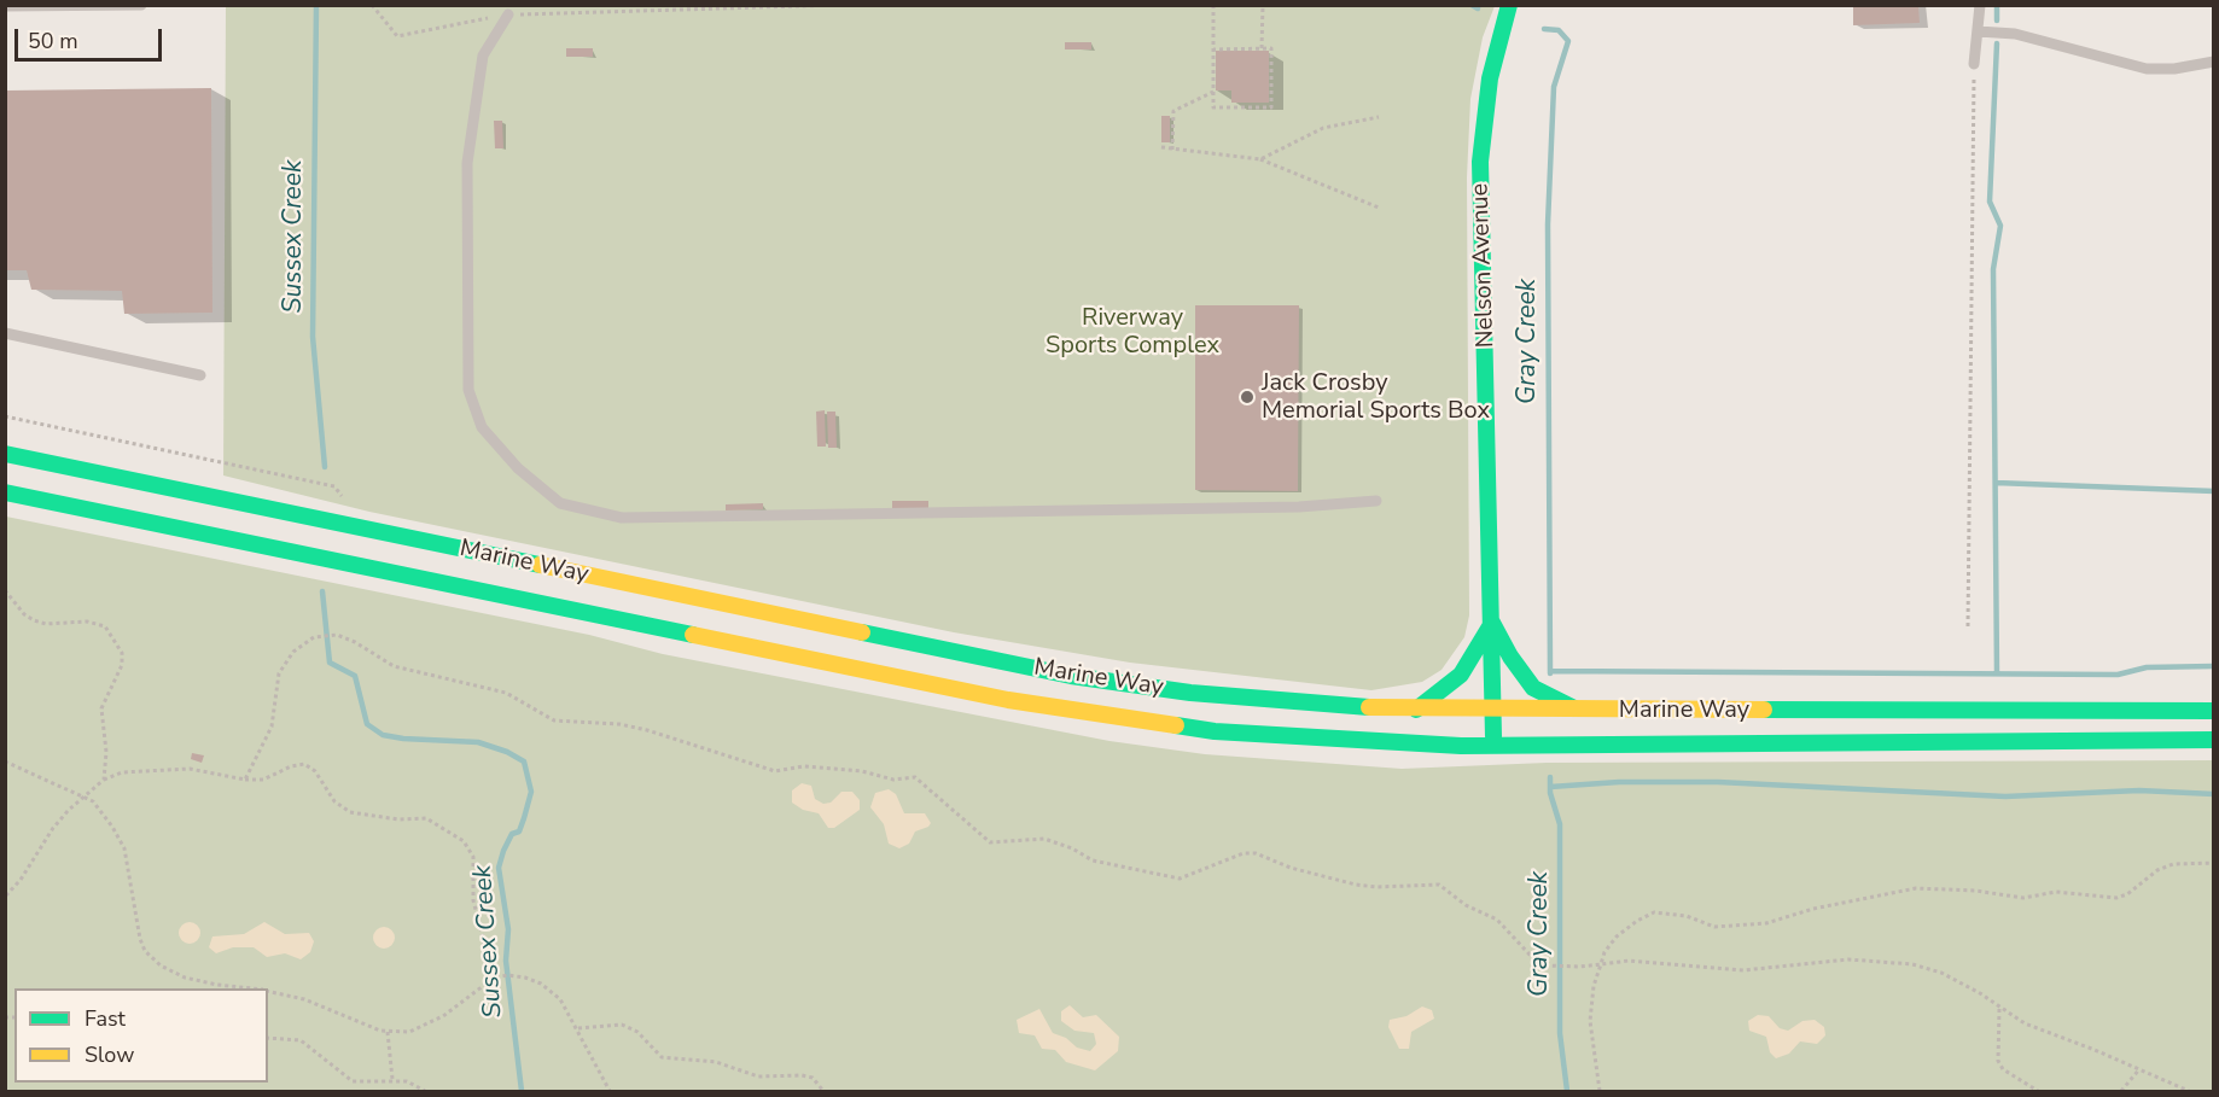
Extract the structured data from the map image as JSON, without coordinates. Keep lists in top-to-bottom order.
{
  "streets": {
    "main road": ["Nelson Avenue", "Marine Way"]
  },
  "crossings": [
    ["Nelson Avenue", "Marine Way"]
  ],
  "water": ["Sussex Creek", "Gray Creek"],
  "parks": ["Riverway Sports Complex"],
  "places": ["Jack Crosby Memorial Sports Box"],
  "legend": ["Fast", "Slow"],
  "scale_bar": "50 m"
}
